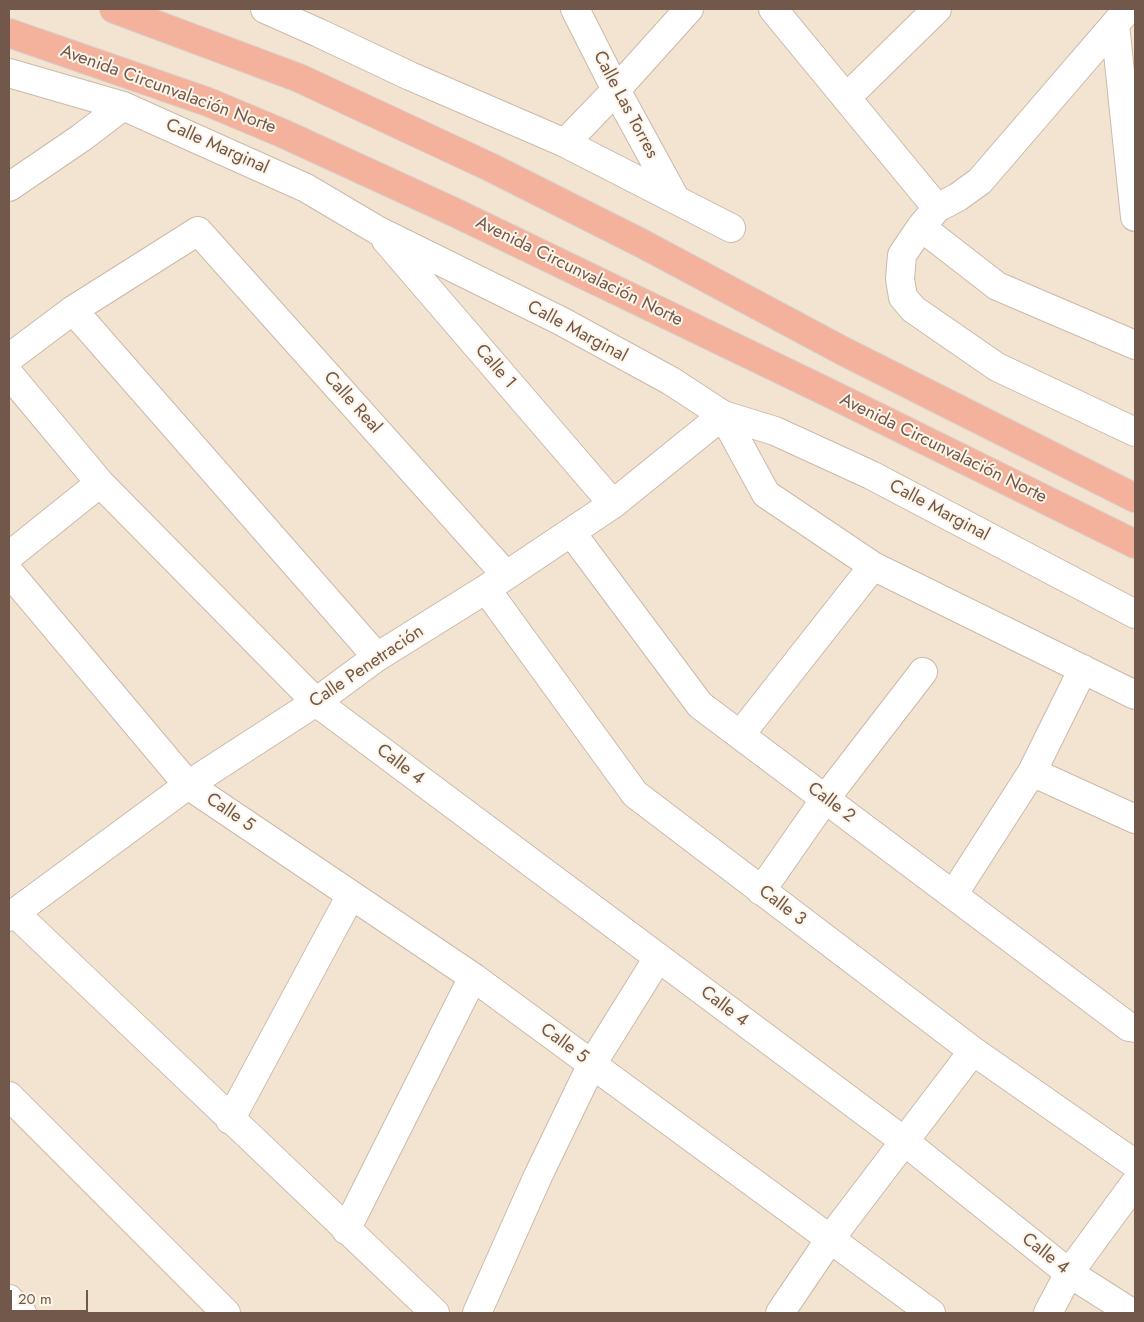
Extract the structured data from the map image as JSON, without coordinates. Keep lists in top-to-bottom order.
{
  "streets": {
    "highway": ["Avenida Circunvalación Norte"],
    "street": [
      "Calle Las Torres",
      "Calle Marginal",
      "Calle 1",
      "Calle Real",
      "Calle Penetración",
      "Calle 4",
      "Calle 2",
      "Calle 5",
      "Calle 3"
    ]
  },
  "crossings": [
    ["Calle Marginal", "Calle 1"],
    ["Calle Marginal", "Calle Penetración"],
    ["Calle 1", "Calle Penetración"],
    ["Calle Real", "Calle Penetración"],
    ["Calle Real", "Calle 3"],
    ["Calle Penetración", "Calle 4"],
    ["Calle Penetración", "Calle 2"],
    ["Calle Penetración", "Calle 5"],
    ["Calle Penetración", "Calle 3"]
  ],
  "scale_bar": "20 m"
}
